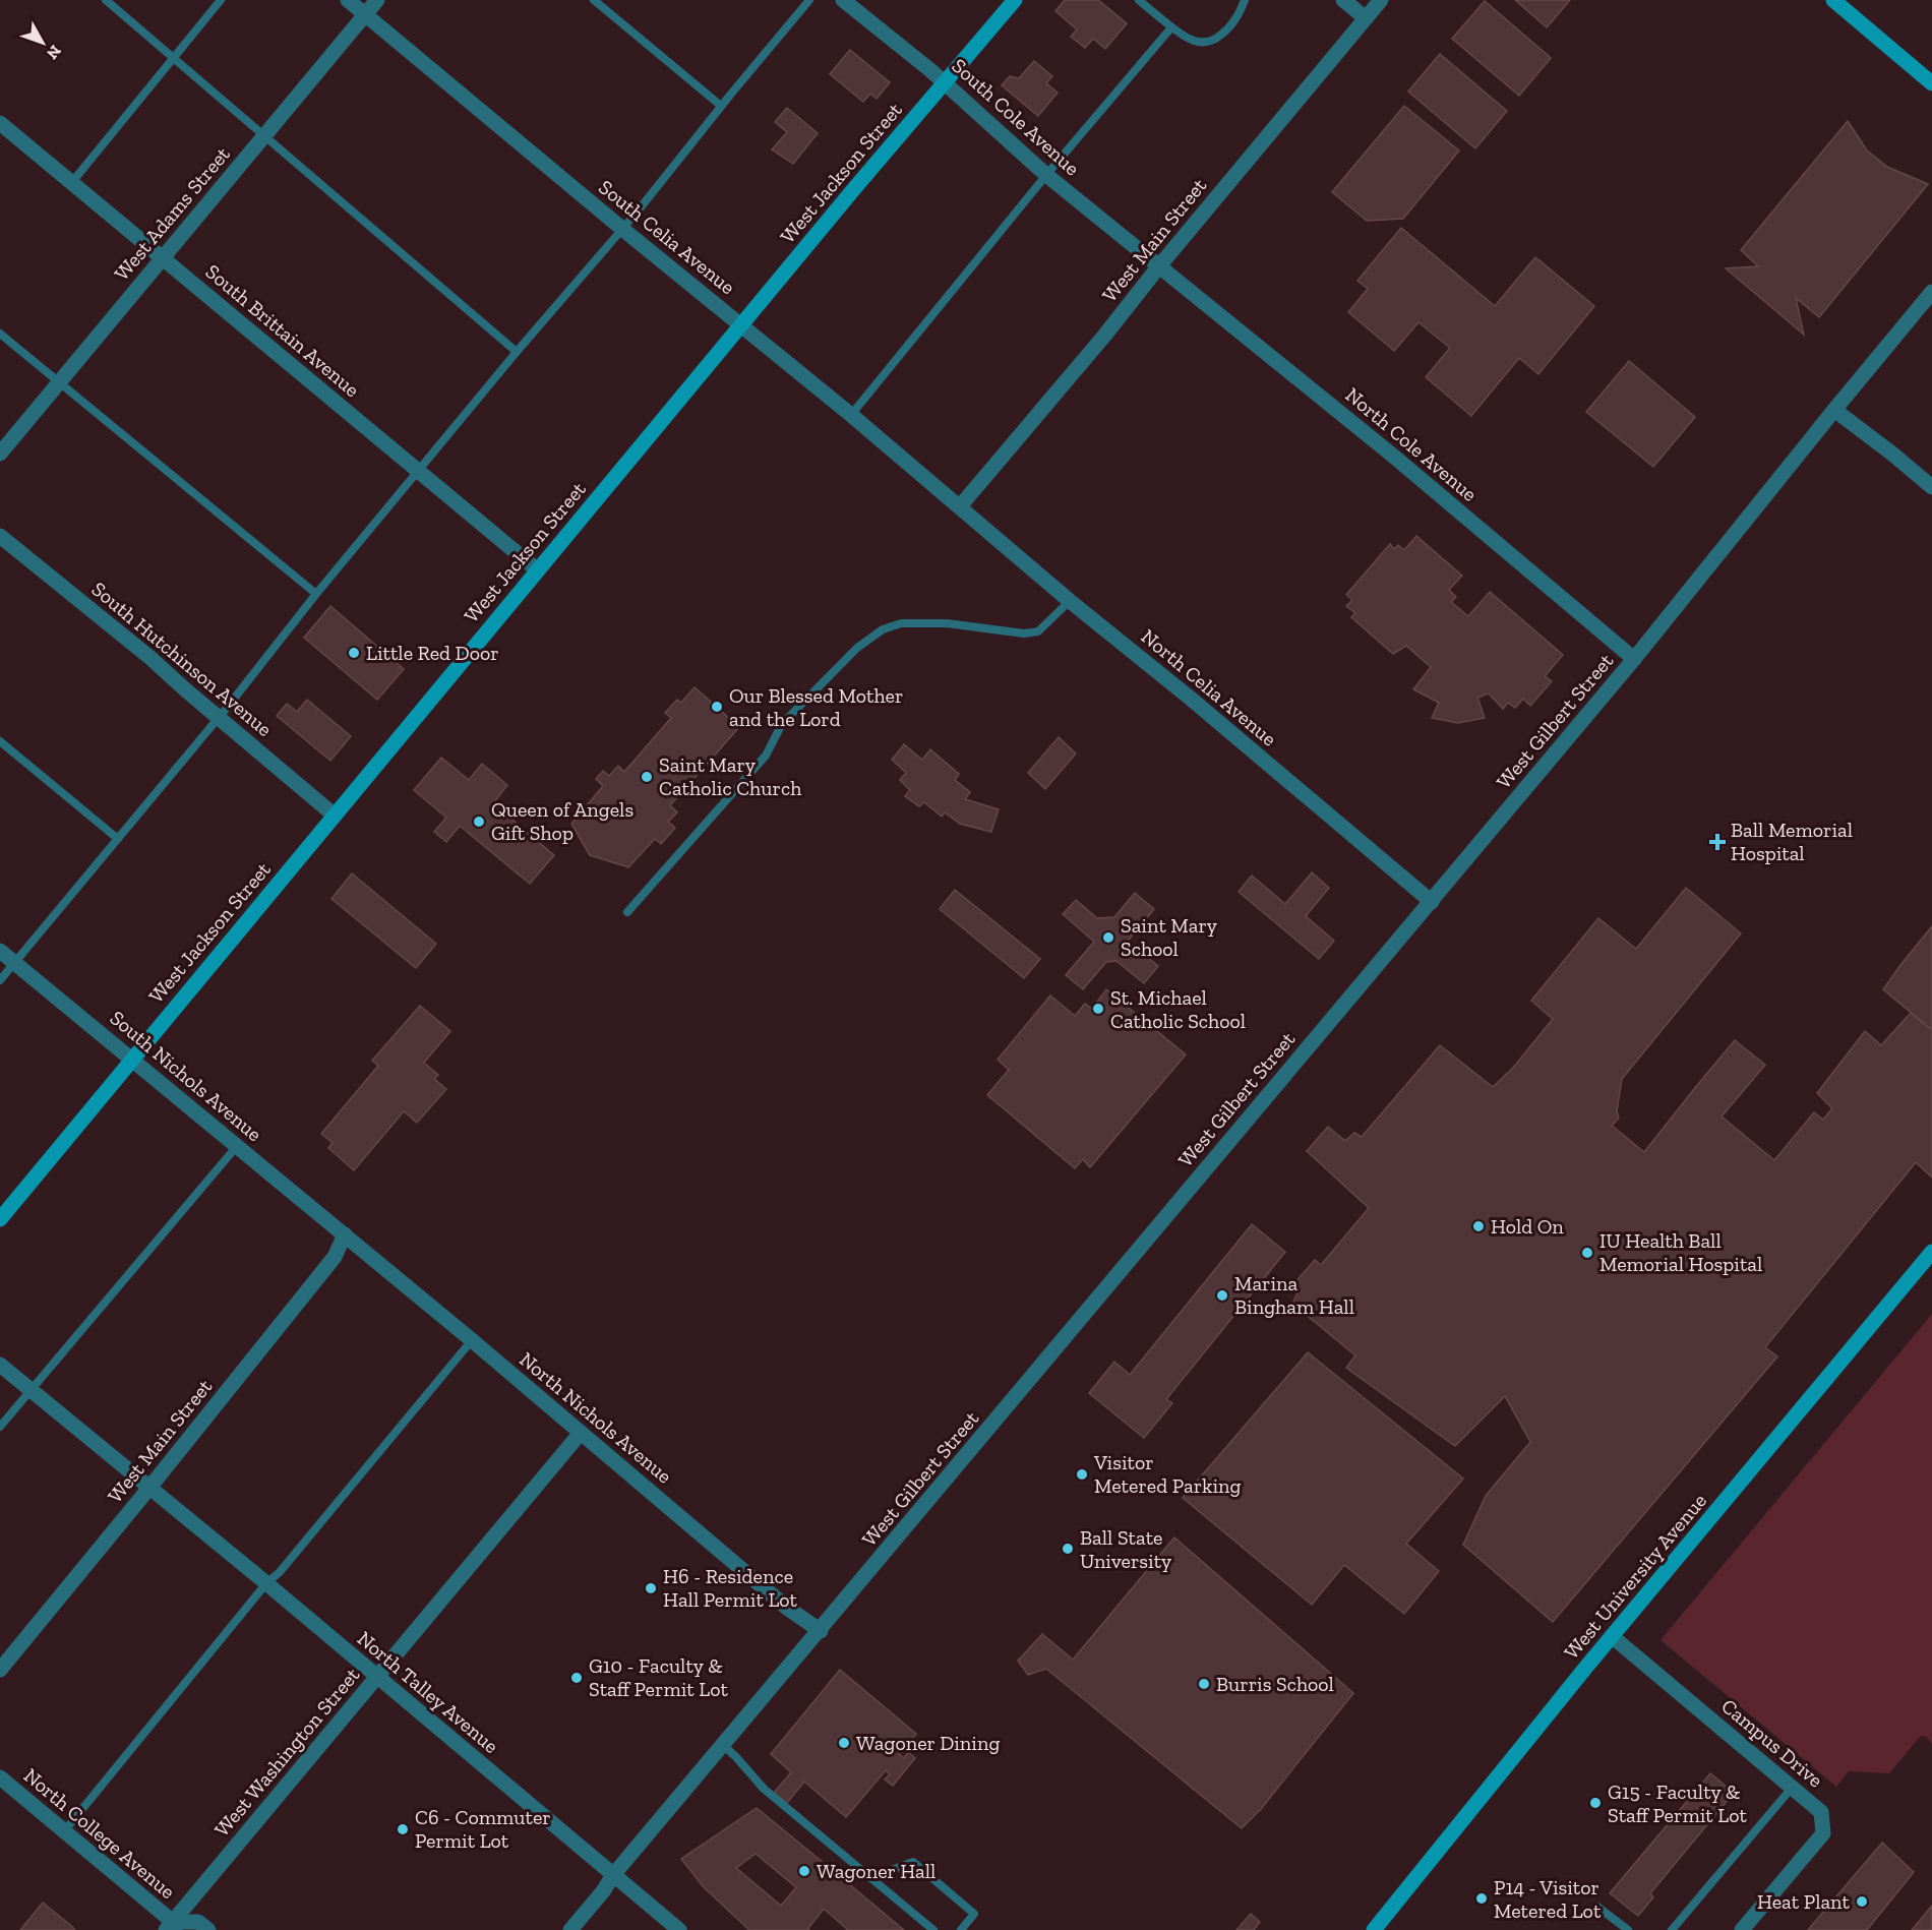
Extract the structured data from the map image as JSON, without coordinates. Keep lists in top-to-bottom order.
{
  "streets": {
    "main road": ["West Jackson Street", "West University Avenue"],
    "street": [
      "South Cole Avenue",
      "West Adams Street",
      "South Celia Avenue",
      "West Main Street",
      "South Brittain Avenue",
      "North Cole Avenue",
      "South Hutchinson Avenue",
      "North Celia Avenue",
      "West Gilbert Street",
      "South Nichols Avenue",
      "North Nichols Avenue",
      "North Talley Avenue",
      "Campus Drive",
      "West Washington Street",
      "North College Avenue"
    ]
  },
  "crossings": [
    ["South Cole Avenue", "West Jackson Street"],
    ["South Cole Avenue", "West Main Street"],
    ["South Cole Avenue", "North Cole Avenue"],
    ["West Jackson Street", "South Celia Avenue"],
    ["West Jackson Street", "South Brittain Avenue"],
    ["West Jackson Street", "South Hutchinson Avenue"],
    ["West Jackson Street", "South Nichols Avenue"],
    ["West Adams Street", "South Celia Avenue"],
    ["West Adams Street", "South Brittain Avenue"],
    ["South Celia Avenue", "West Main Street"],
    ["South Celia Avenue", "North Celia Avenue"],
    ["West Main Street", "North Cole Avenue"],
    ["West Main Street", "North Celia Avenue"],
    ["West Main Street", "South Nichols Avenue"],
    ["West Main Street", "North Nichols Avenue"],
    ["West Main Street", "North Talley Avenue"],
    ["North Cole Avenue", "West Gilbert Street"],
    ["North Celia Avenue", "West Gilbert Street"],
    ["West Gilbert Street", "North Nichols Avenue"],
    ["West Gilbert Street", "North Talley Avenue"],
    ["South Nichols Avenue", "North Nichols Avenue"],
    ["North Nichols Avenue", "West Washington Street"],
    ["West University Avenue", "Campus Drive"],
    ["North Talley Avenue", "West Washington Street"],
    ["West Washington Street", "North College Avenue"]
  ],
  "places": {
    "other": [
      "Little Red Door",
      "Our Blessed Mother and the Lord",
      "Saint Mary Catholic Church",
      "Queen of Angels Gift Shop",
      "Saint Mary School",
      "St. Michael Catholic School",
      "Hold On",
      "IU Health Ball Memorial Hospital",
      "Marina Bingham Hall",
      "Visitor Metered Parking",
      "Ball State University",
      "H6 - Residence Hall Permit Lot",
      "G10 - Faculty & Staff Permit Lot",
      "Burris School",
      "Wagoner Dining",
      "G15 - Faculty & Staff Permit Lot",
      "C6 - Commuter Permit Lot",
      "Wagoner Hall",
      "P14 - Visitor Metered Lot",
      "Heat Plant"
    ],
    "health": ["Ball Memorial Hospital"]
  },
  "north": "bottom right"
}
